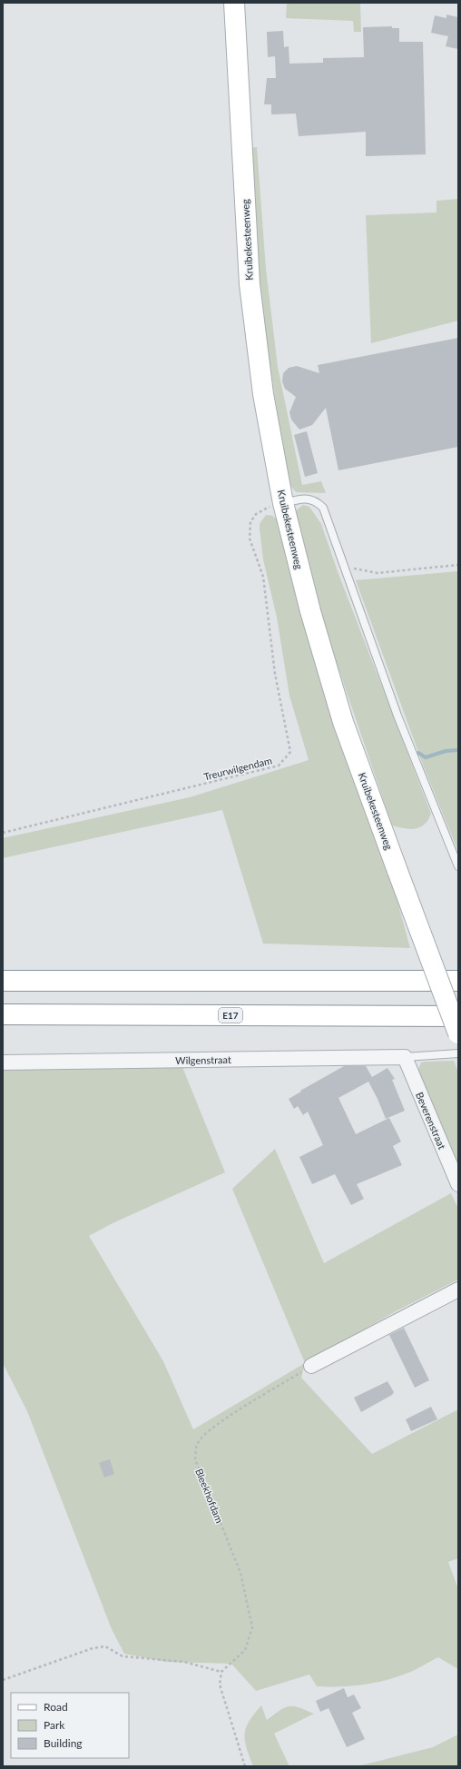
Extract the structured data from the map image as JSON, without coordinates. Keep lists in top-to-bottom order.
{
  "streets": {
    "main road": ["Kruibekesteenweg", "E17"],
    "street": ["Wilgenstraat", "Beverenstraat"],
    "path": ["Treurwilgendam", "Bleekhofdam"]
  },
  "crossings": [
    ["Kruibekesteenweg", "Treurwilgendam"],
    ["Wilgenstraat", "Beverenstraat"]
  ],
  "legend": ["Road", "Park", "Building"]
}
